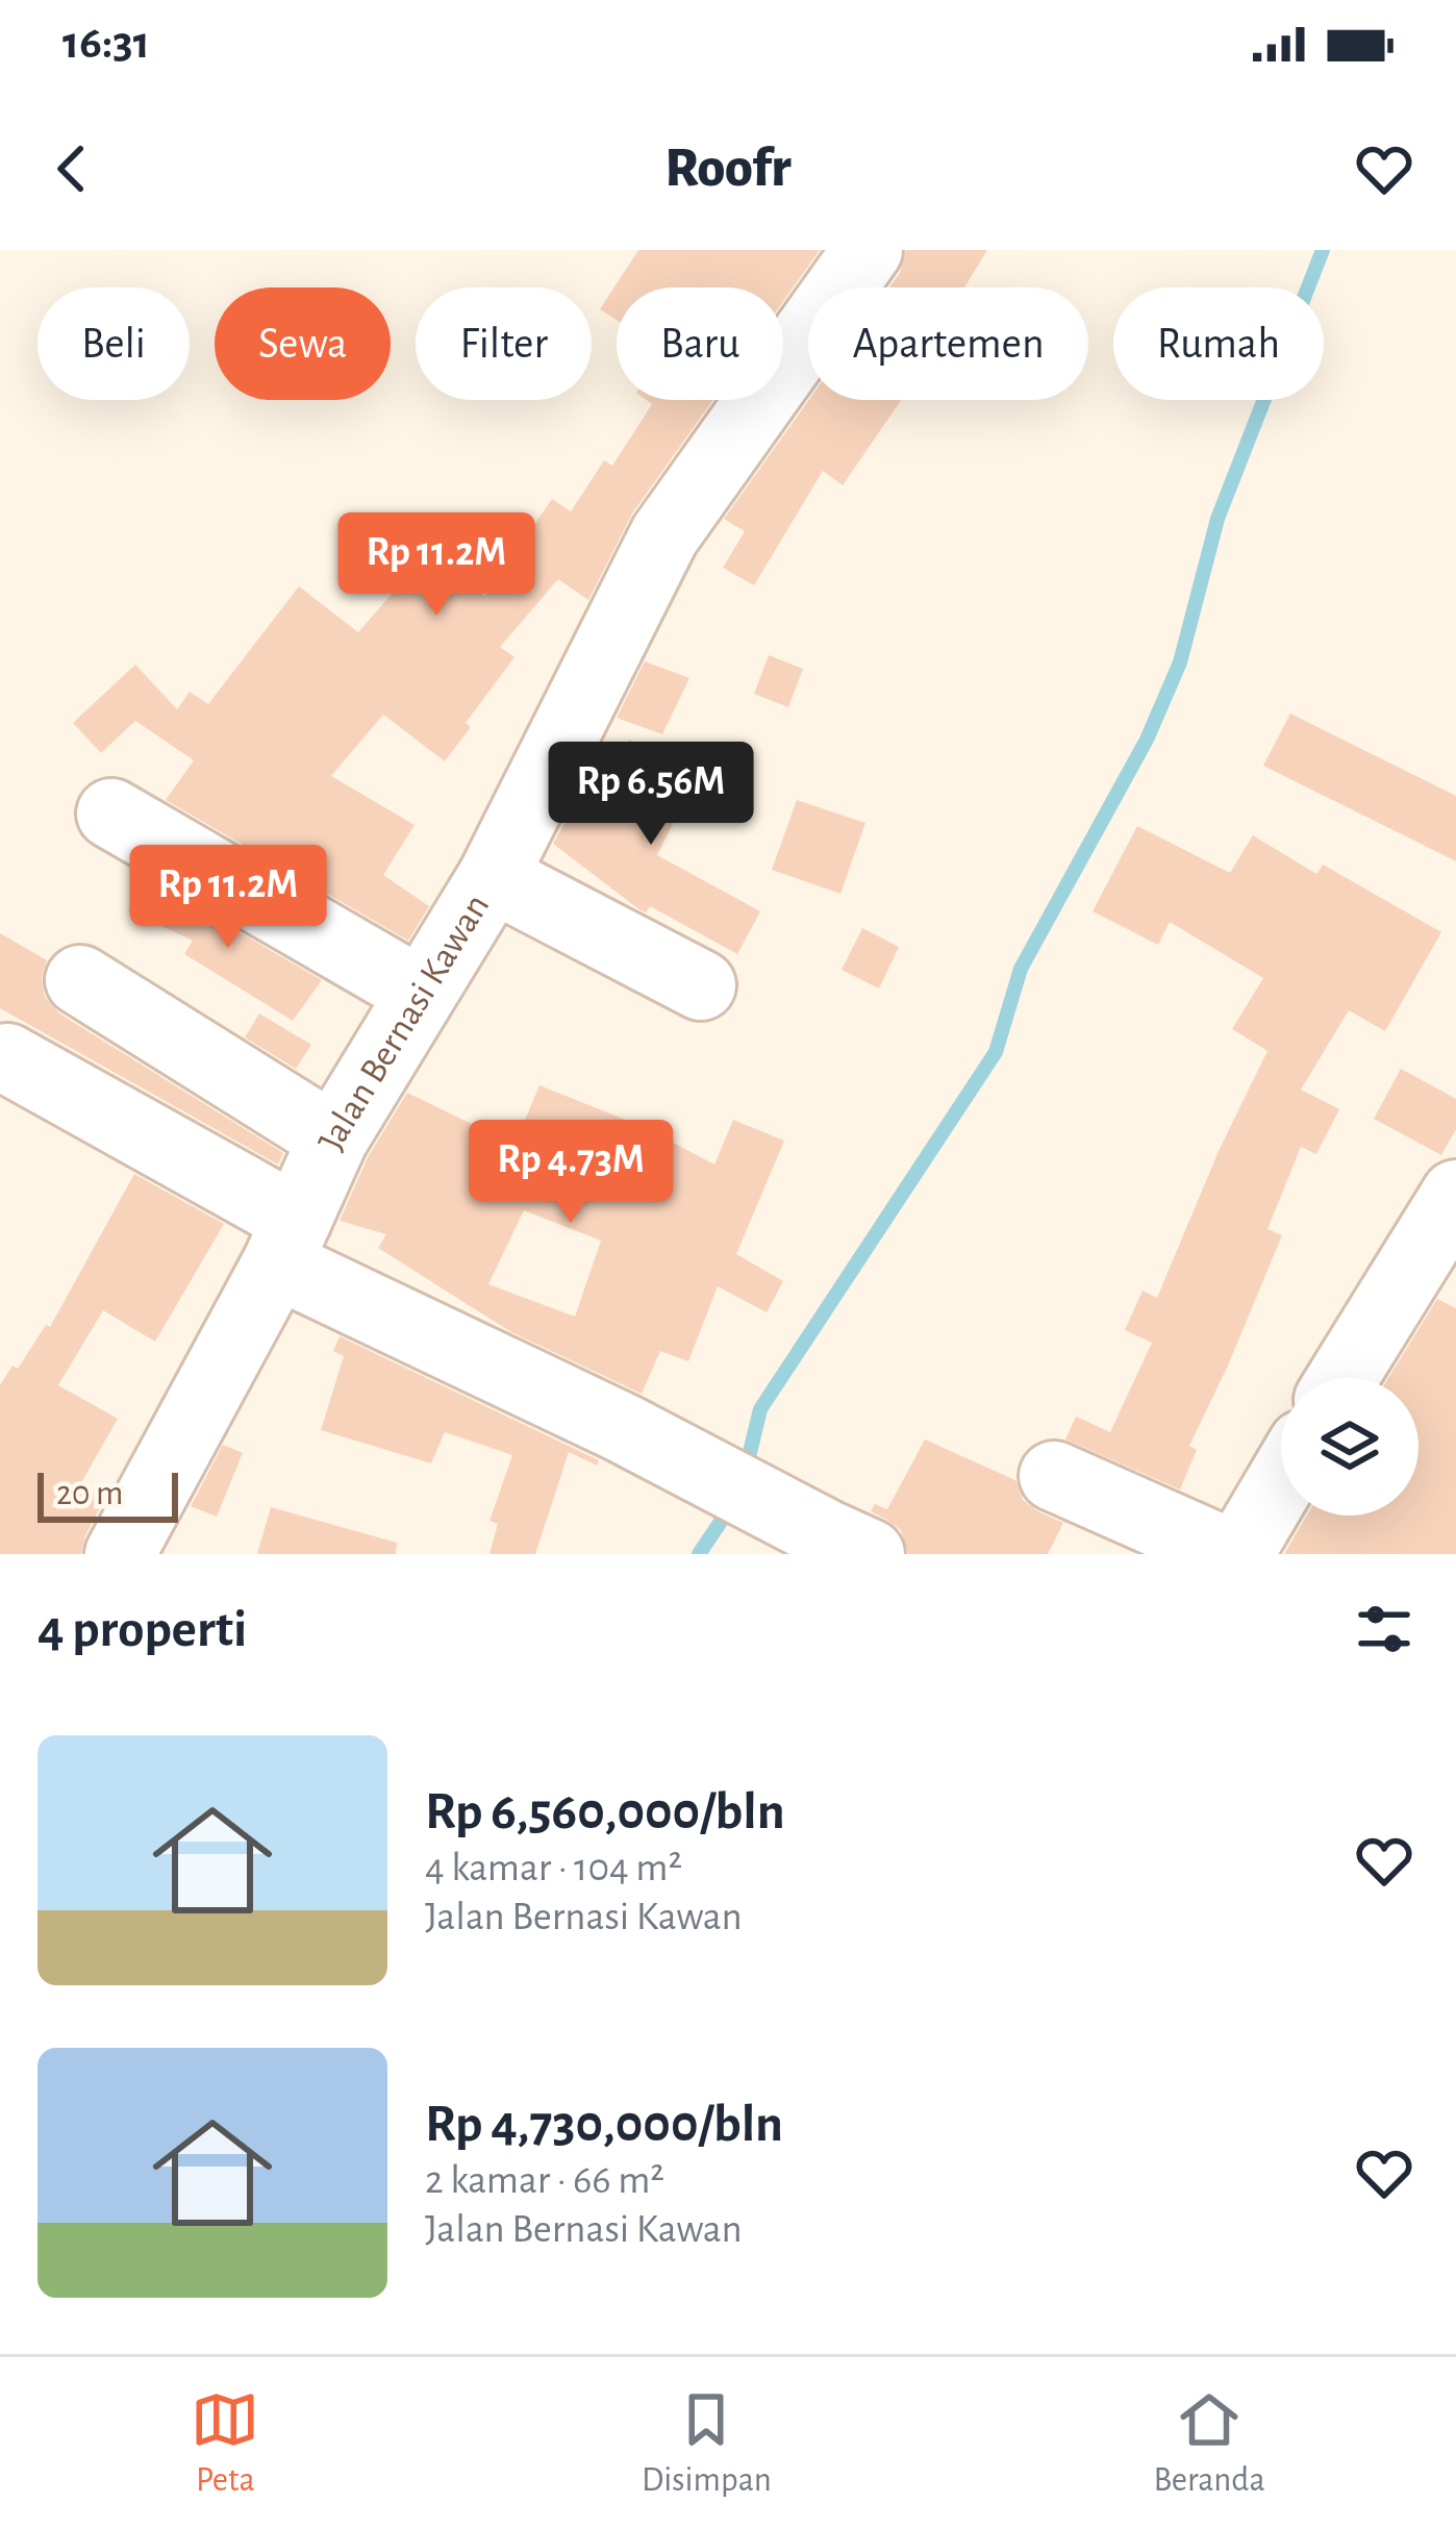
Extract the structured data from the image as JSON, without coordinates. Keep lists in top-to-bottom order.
{
  "streets": {
    "street": ["Jalan Bernasi Kawan"]
  },
  "scale_bar": "20 m",
  "page": {
    "status": "16:31",
    "header": "Roofr",
    "chip": [
      "Beli",
      "Sewa",
      "Filter",
      "Baru",
      "Apartemen",
      "Rumah"
    ],
    "price": [
      "Rp 11.2M",
      "Rp 6.56M",
      "Rp 11.2M",
      "Rp 4.73M"
    ],
    "scale": "20 m",
    "heading": "4 properti",
    "list": [
      {
        "name": "Rp 6,560,000/bln",
        "note": "4 kamar · 104 m² · Jalan Bernasi Kawan"
      },
      {
        "name": "Rp 4,730,000/bln",
        "note": "2 kamar · 66 m² · Jalan Bernasi Kawan"
      }
    ],
    "tabs": ["Peta", "Disimpan", "Beranda"]
  }
}
